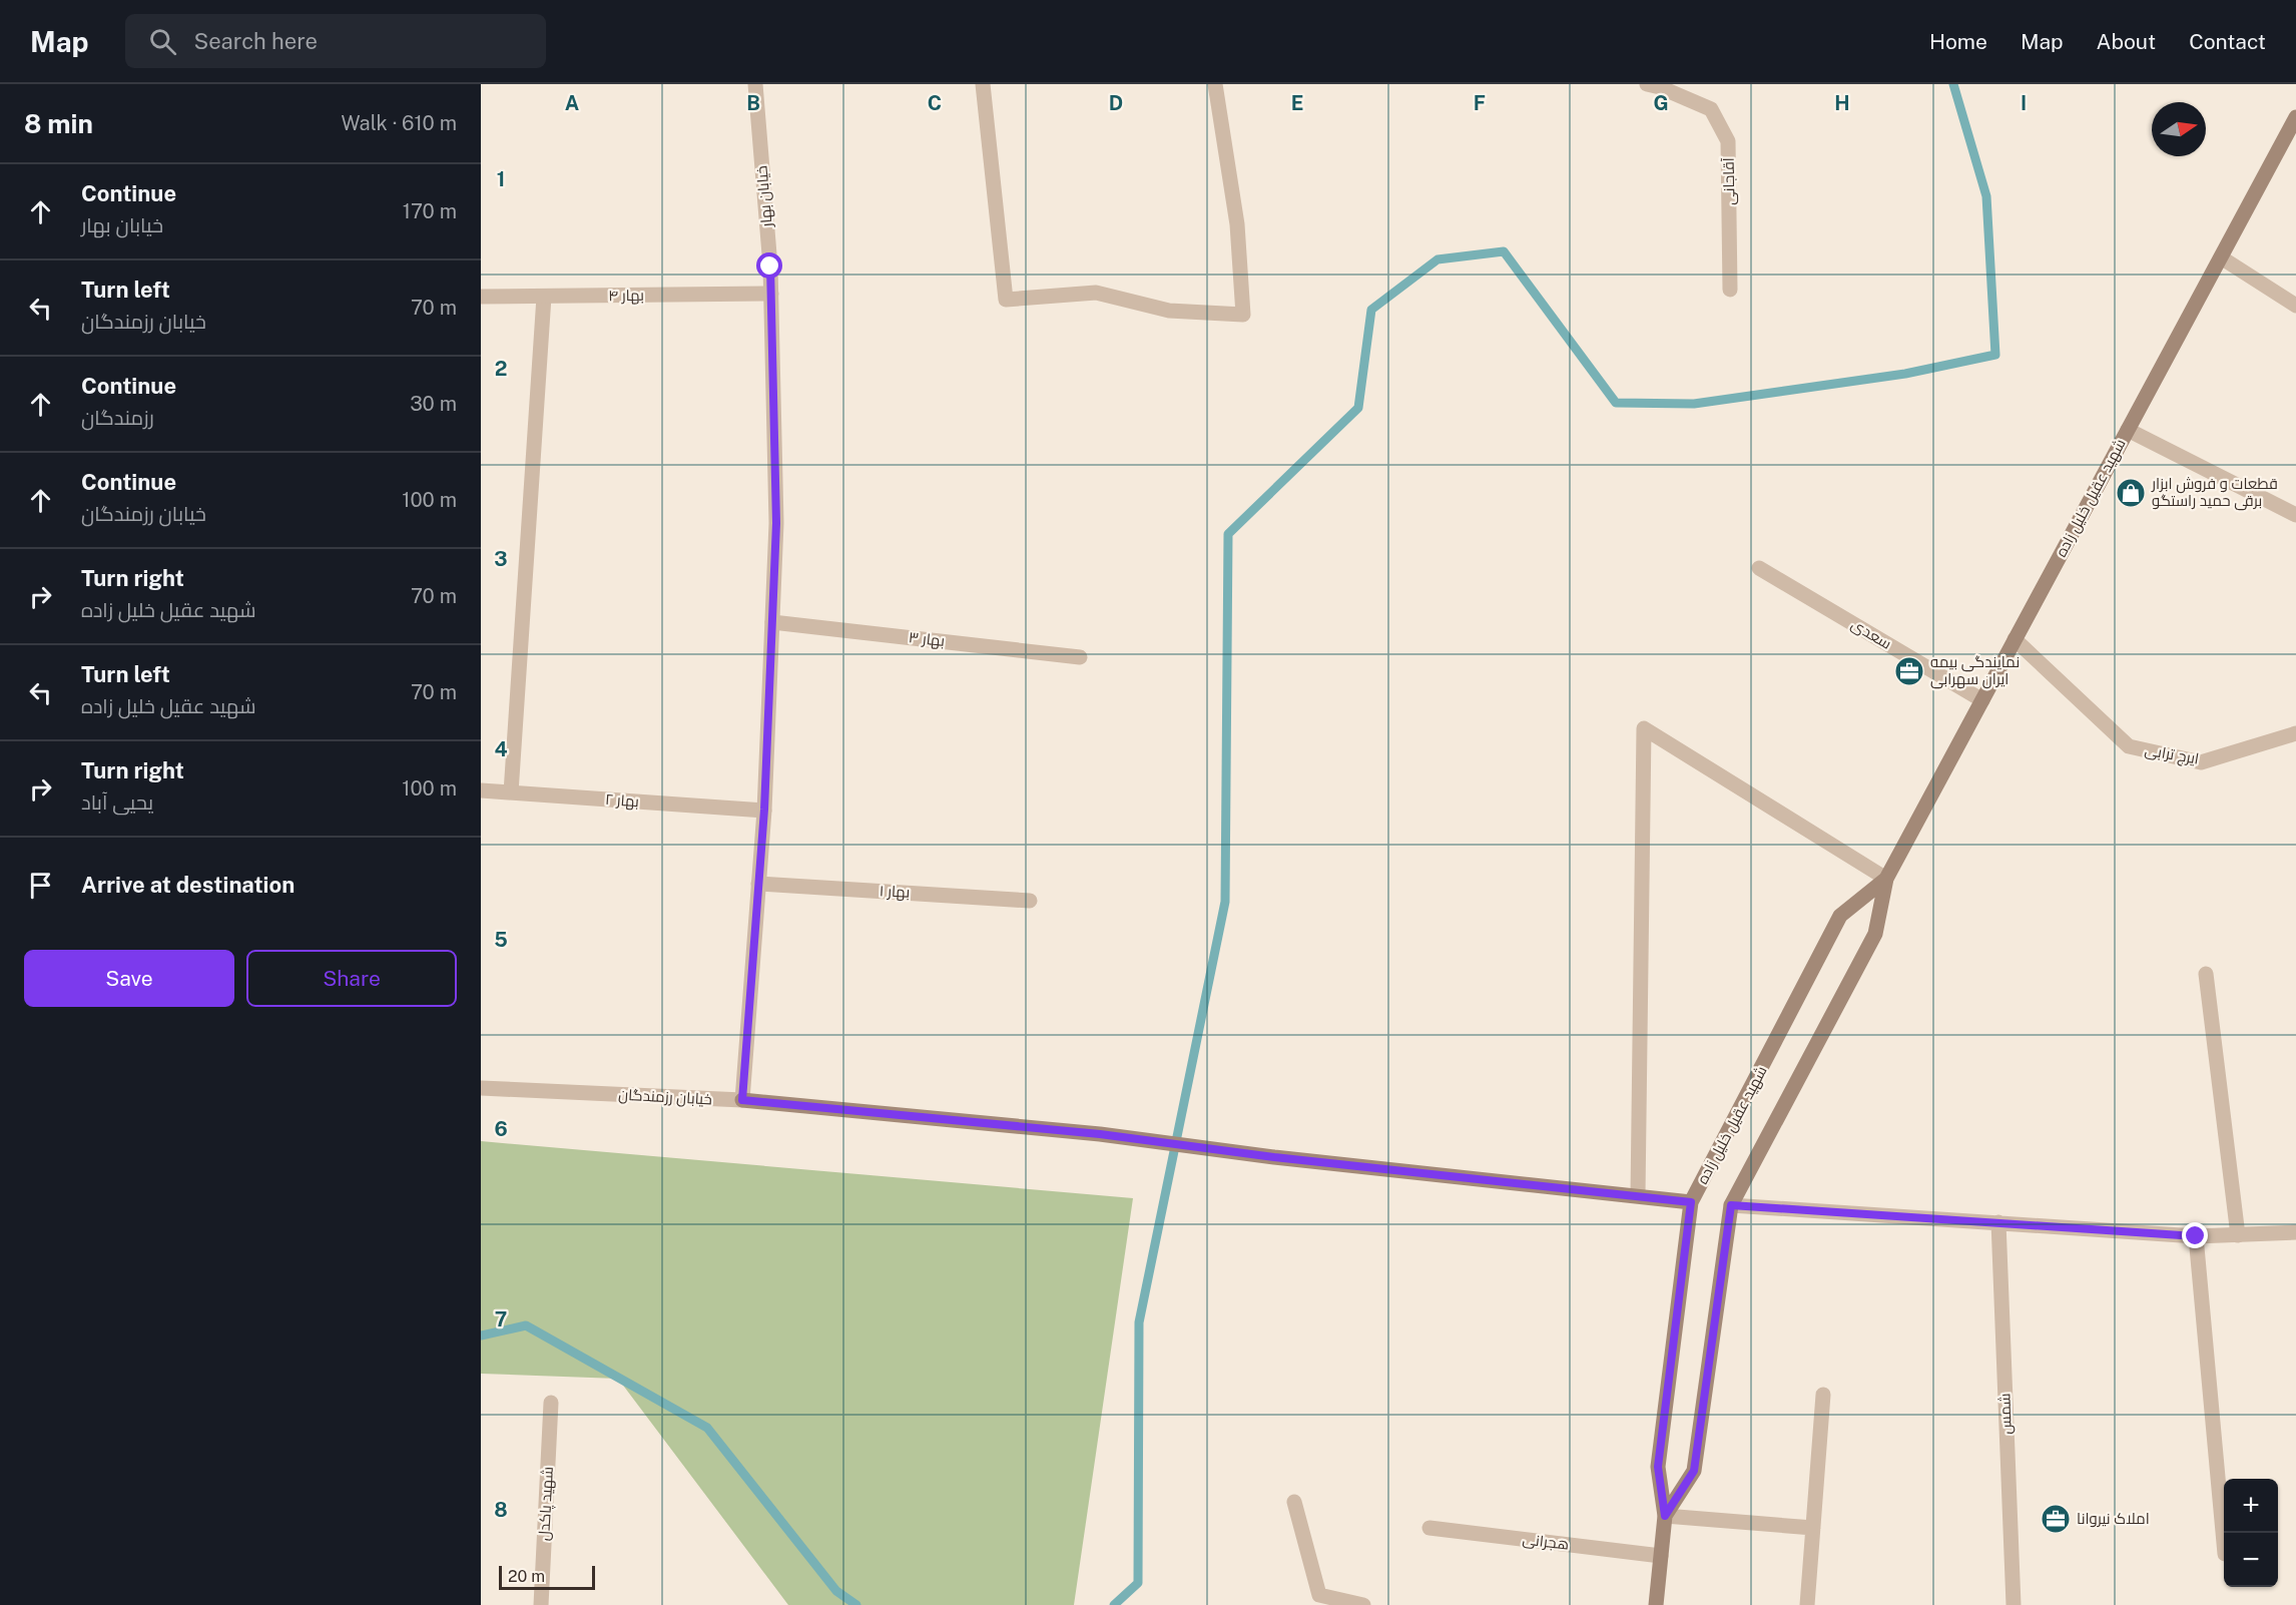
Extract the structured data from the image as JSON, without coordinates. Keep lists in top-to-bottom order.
{
  "streets": {
    "main road": ["شهید عقیل خلیل زاده", "خیابان رزمندگان"],
    "street": [
      "آقاجانی",
      "خیابان بهار",
      "بهار ۴",
      "سعدی",
      "بهار ۳",
      "ایرج ترابی",
      "بهار ۲",
      "بهار ۱",
      "شمس",
      "شهید پاکدل",
      "هجرانی"
    ]
  },
  "crossings": [
    ["خیابان بهار", "بهار ۴"],
    ["خیابان بهار", "بهار ۳"],
    ["خیابان بهار", "بهار ۲"],
    ["خیابان بهار", "بهار ۱"],
    ["خیابان بهار", "خیابان رزمندگان"],
    ["شهید عقیل خلیل زاده", "سعدی"],
    ["شهید عقیل خلیل زاده", "ایرج ترابی"],
    ["شهید عقیل خلیل زاده", "هجرانی"]
  ],
  "places": {
    "shop": ["قطعات و فروش ابزار برقی حمید راستگو"],
    "office": ["نمایندگی بیمه ایران سهرابی", "املاک نیروانا"]
  },
  "scale_bar": "20 m",
  "north": "right",
  "page": {
    "header": "Map",
    "search": "Search here",
    "nav": [
      "Home",
      "Map",
      "About",
      "Contact"
    ],
    "heading": ["8 min", "Walk · 610 m"],
    "list": [
      ["Continue", "خیابان بهار", "170 m"],
      ["Turn left", "خیابان رزمندگان", "70 m"],
      ["Continue", "رزمندگان", "30 m"],
      ["Continue", "خیابان رزمندگان", "100 m"],
      ["Turn right", "شهید عقیل خلیل زاده", "70 m"],
      ["Turn left", "شهید عقیل خلیل زاده", "70 m"],
      ["Turn right", "یحیی آباد", "100 m"],
      "Arrive at destination"
    ],
    "buttons": ["Save", "Share"],
    "map_buttons": ["+", "−"],
    "scale": "20 m"
  },
  "grid": {
    "columns": [
      "A",
      "B",
      "C",
      "D",
      "E",
      "F",
      "G",
      "H",
      "I"
    ],
    "rows": [
      "1",
      "2",
      "3",
      "4",
      "5",
      "6",
      "7",
      "8"
    ]
  }
}
